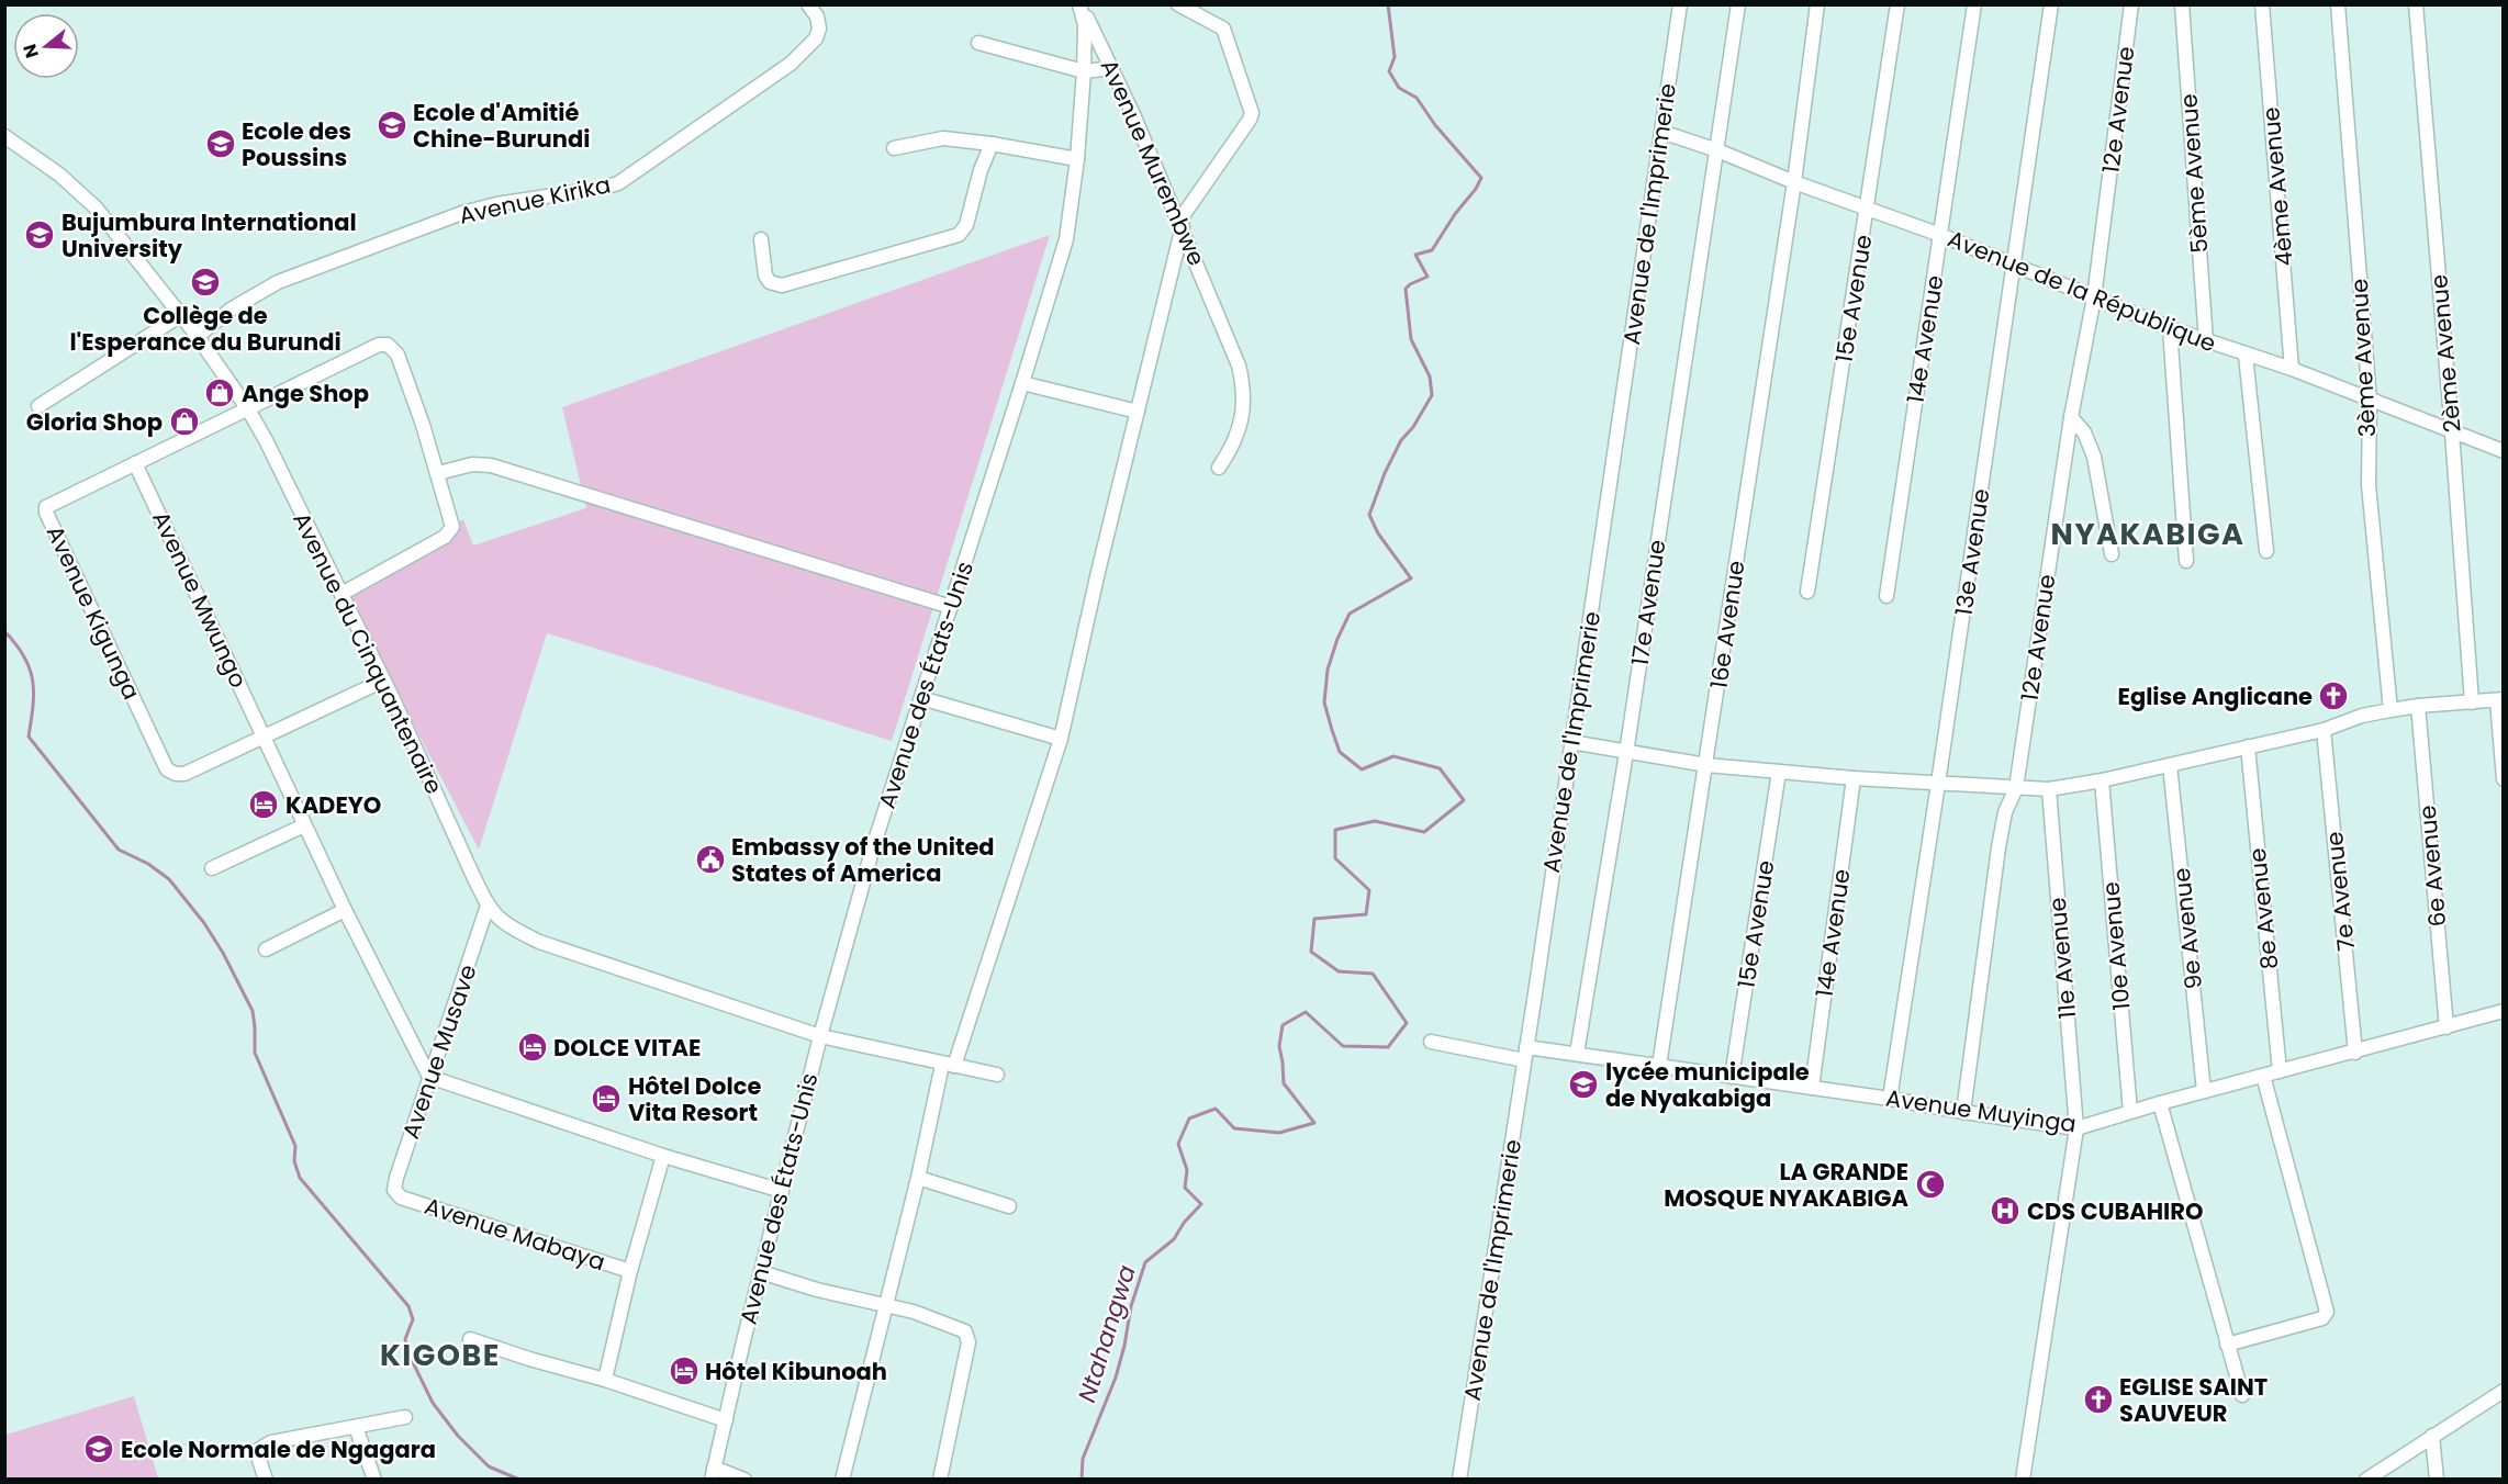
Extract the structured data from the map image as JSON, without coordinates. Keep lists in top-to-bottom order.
{
  "streets": {
    "street": [
      "12e Avenue",
      "Avenue Murembwe",
      "5ème Avenue",
      "4ème Avenue",
      "Avenue Kirika",
      "Avenue de l'Imprimerie",
      "Avenue de la République",
      "15e Avenue",
      "14e Avenue",
      "2ème Avenue",
      "3ème Avenue",
      "13e Avenue",
      "Avenue Mwungo",
      "17e Avenue",
      "Avenue Kigunga",
      "16e Avenue",
      "Avenue du Cinquantenaire",
      "Avenue des États-Unis",
      "6e Avenue",
      "7e Avenue",
      "8e Avenue",
      "9e Avenue",
      "10e Avenue",
      "11e Avenue",
      "Avenue Musave",
      "Avenue Muyinga",
      "Avenue Mabaya"
    ]
  },
  "crossings": [
    ["12e Avenue", "Avenue de la République"],
    ["12e Avenue", "Avenue Muyinga"],
    ["Avenue Murembwe", "Avenue des États-Unis"],
    ["5ème Avenue", "Avenue de la République"],
    ["4ème Avenue", "Avenue de la République"],
    ["Avenue Kirika", "Avenue du Cinquantenaire"],
    ["Avenue de l'Imprimerie", "Avenue de la République"],
    ["Avenue de l'Imprimerie", "Avenue Muyinga"],
    ["Avenue de la République", "15e Avenue"],
    ["Avenue de la République", "14e Avenue"],
    ["Avenue de la République", "2ème Avenue"],
    ["Avenue de la République", "3ème Avenue"],
    ["Avenue de la République", "13e Avenue"],
    ["Avenue de la République", "17e Avenue"],
    ["Avenue de la République", "16e Avenue"],
    ["15e Avenue", "Avenue Muyinga"],
    ["14e Avenue", "Avenue Muyinga"],
    ["13e Avenue", "Avenue Muyinga"],
    ["Avenue Mwungo", "Avenue Kigunga"],
    ["Avenue Mwungo", "Avenue Musave"],
    ["17e Avenue", "Avenue Muyinga"],
    ["Avenue Kigunga", "Avenue du Cinquantenaire"],
    ["16e Avenue", "Avenue Muyinga"],
    ["Avenue du Cinquantenaire", "Avenue des États-Unis"],
    ["Avenue du Cinquantenaire", "Avenue Musave"],
    ["6e Avenue", "Avenue Muyinga"],
    ["7e Avenue", "Avenue Muyinga"],
    ["8e Avenue", "Avenue Muyinga"],
    ["9e Avenue", "Avenue Muyinga"],
    ["10e Avenue", "Avenue Muyinga"],
    ["11e Avenue", "Avenue Muyinga"],
    ["Avenue Musave", "Avenue Mabaya"]
  ],
  "districts": ["NYAKABIGA", "KIGOBE"],
  "water": ["Ntahangwa"],
  "places": {
    "school or university": [
      "Ecole d'Amitié Chine-Burundi",
      "Ecole des Poussins",
      "Bujumbura International University",
      "Collège de l'Esperance du Burundi",
      "lycée municipale de Nyakabiga",
      "Ecole Normale de Ngagara"
    ],
    "shop": ["Ange Shop", "Gloria Shop"],
    "church": ["Eglise Anglicane", "EGLISE SAINT SAUVEUR"],
    "hotel": [
      "KADEYO",
      "DOLCE VITAE",
      "Hôtel Dolce Vita Resort",
      "Hôtel Kibunoah"
    ],
    "public building": ["Embassy of the United States of America"],
    "mosque": ["LA GRANDE MOSQUE NYAKABIGA"],
    "hospital": ["CDS CUBAHIRO"]
  },
  "north": "left"
}
